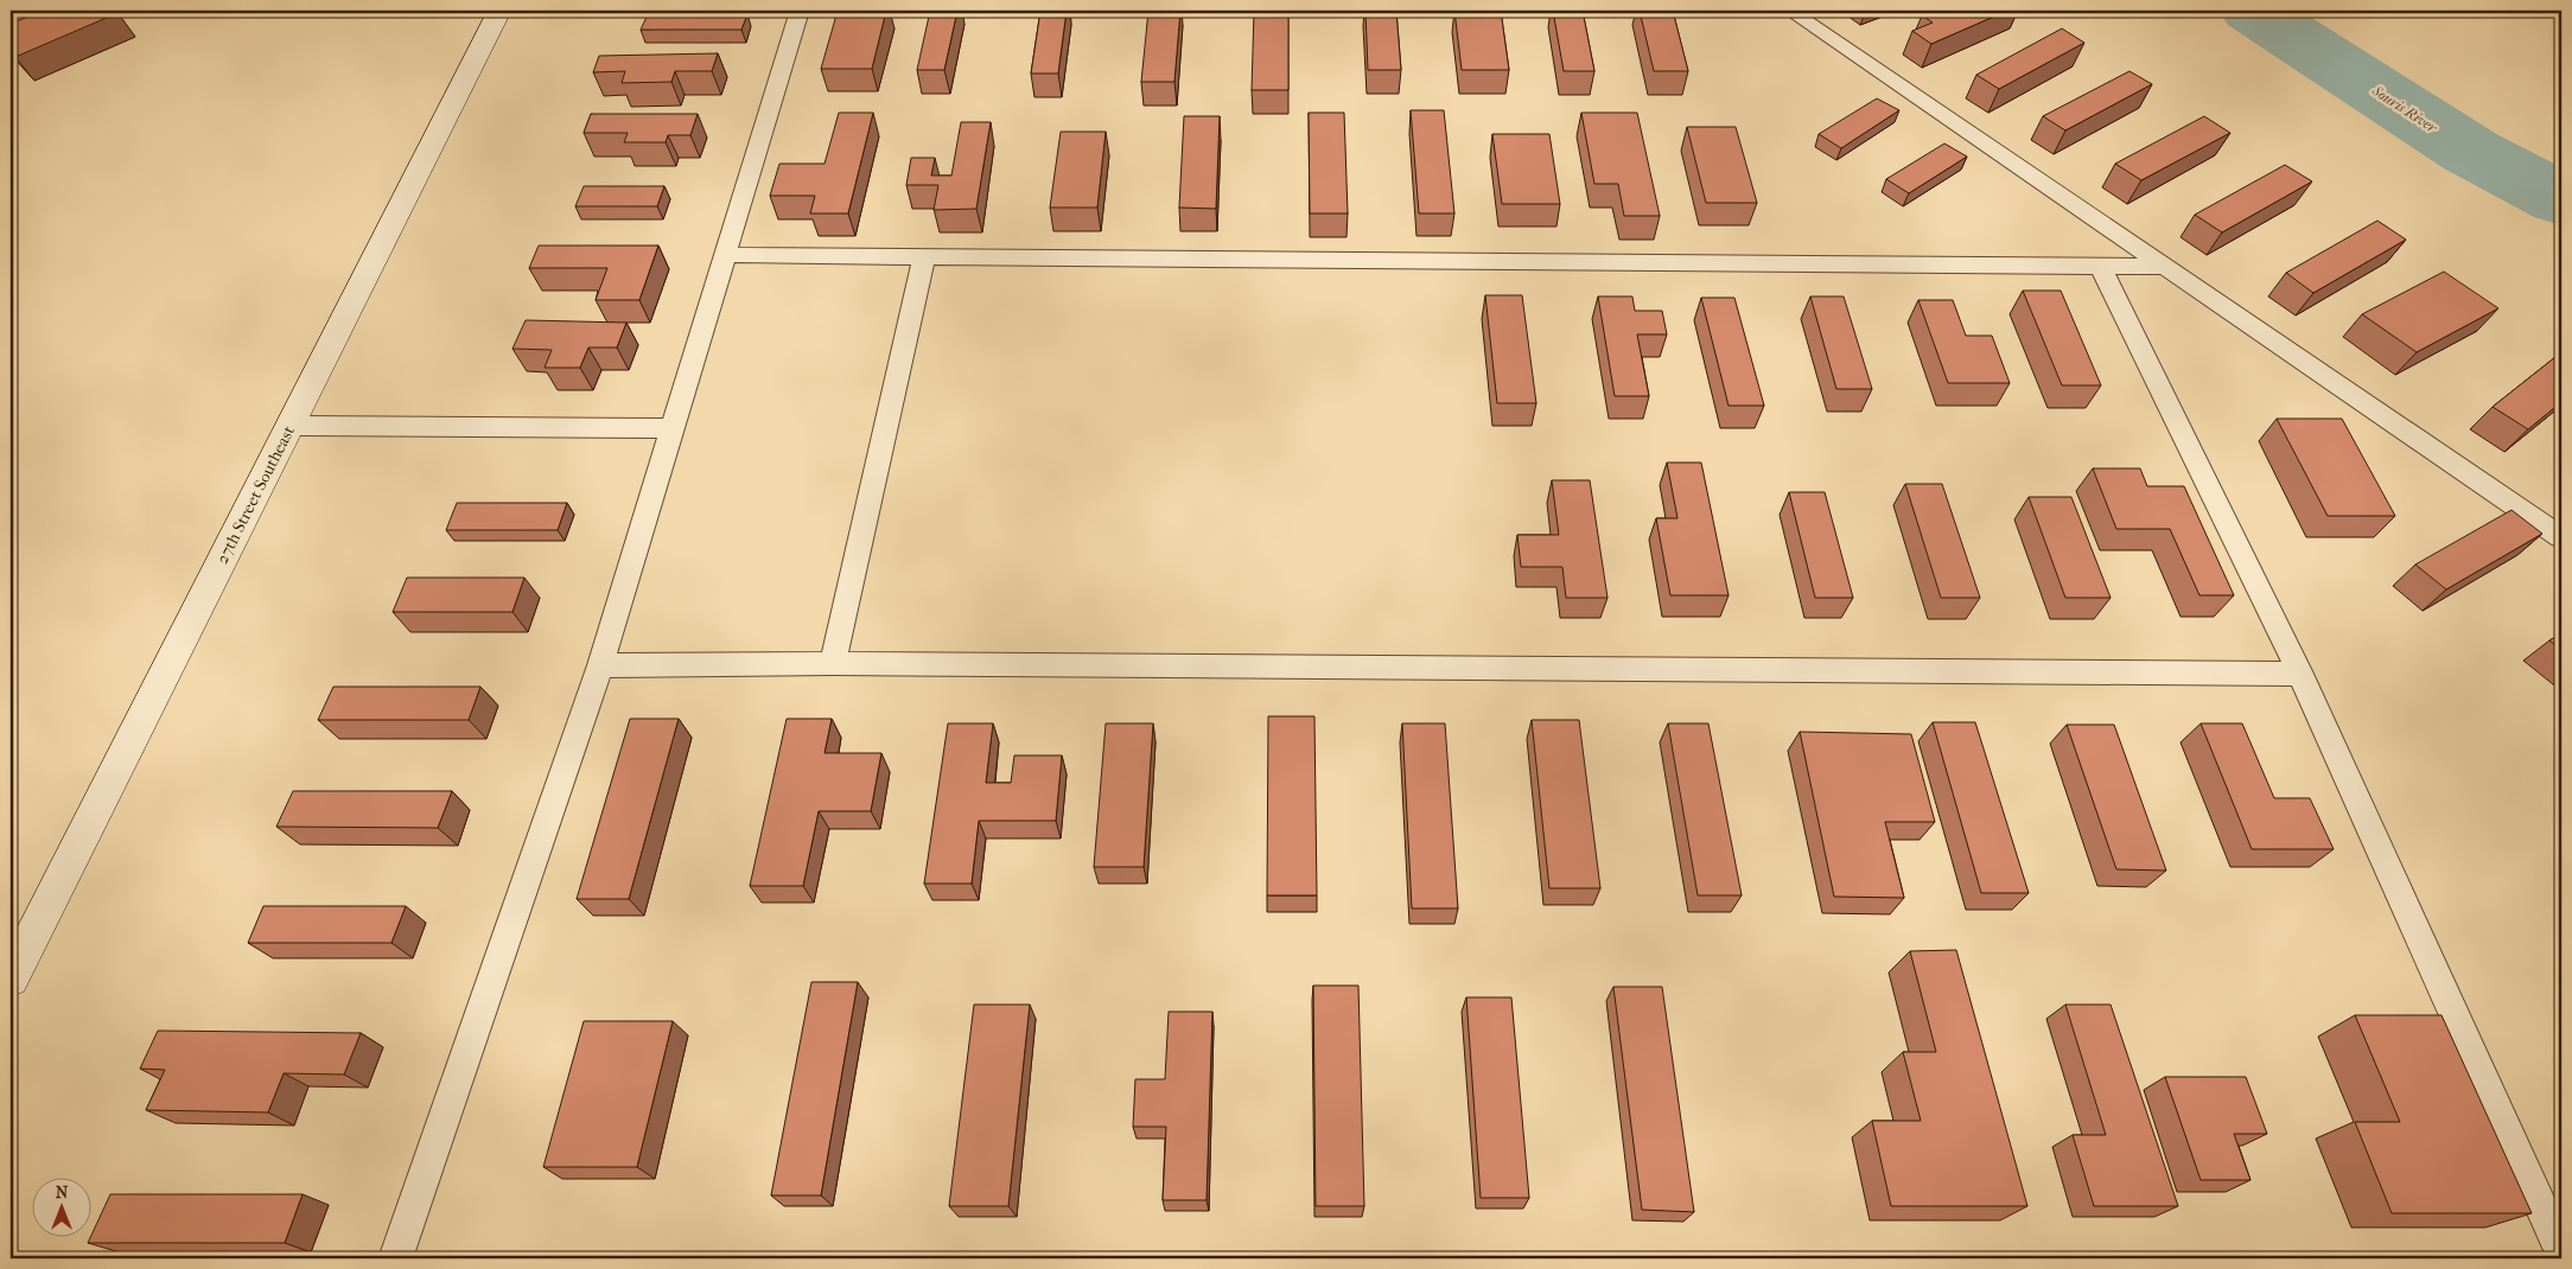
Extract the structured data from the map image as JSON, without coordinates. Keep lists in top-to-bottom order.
{
  "streets": {
    "street": ["27th Street Southeast"]
  },
  "water": ["Souris River"],
  "north": "top"
}
